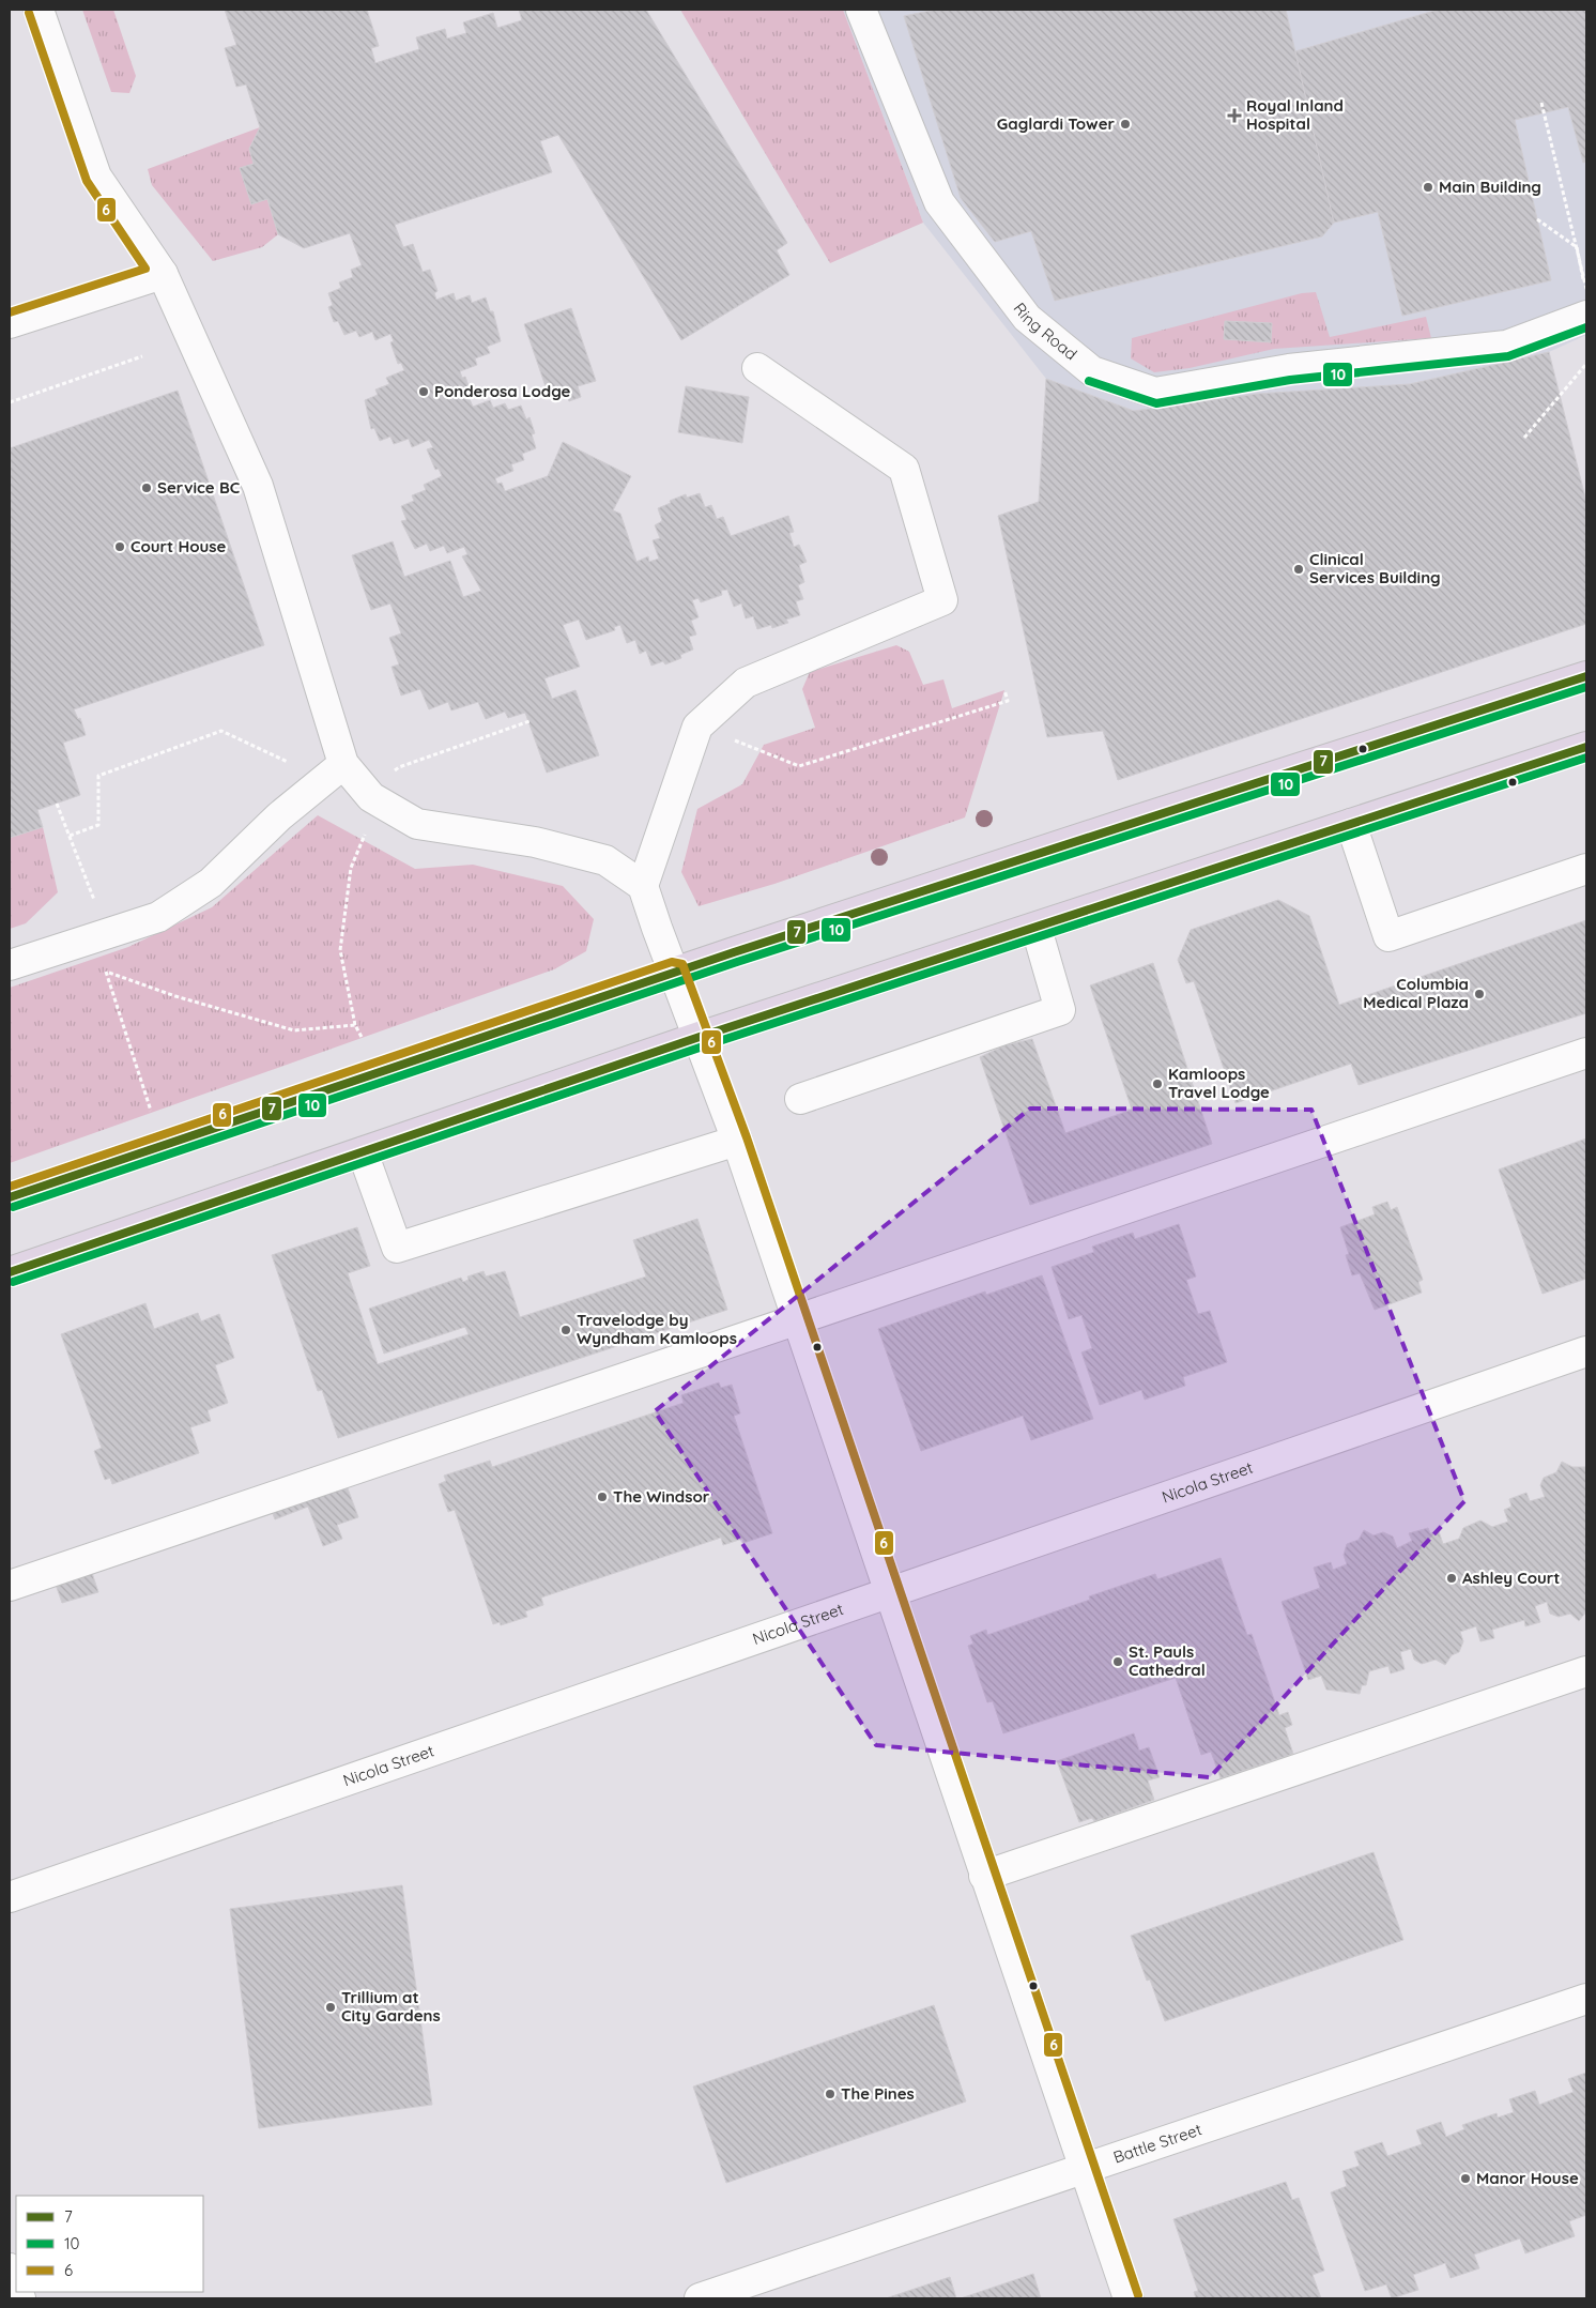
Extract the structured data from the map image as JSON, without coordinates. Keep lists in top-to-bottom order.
{
  "streets": {
    "street": ["Ring Road", "Nicola Street", "Battle Street"]
  },
  "places": {
    "health": ["Royal Inland Hospital"],
    "other": [
      "Gaglardi Tower",
      "Main Building",
      "Ponderosa Lodge",
      "Service BC",
      "Court House",
      "Clinical Services Building",
      "Columbia Medical Plaza",
      "Kamloops Travel Lodge",
      "Travelodge by Wyndham Kamloops",
      "The Windsor",
      "Ashley Court",
      "St. Pauls Cathedral",
      "Trillium at City Gardens",
      "The Pines",
      "Manor House"
    ]
  },
  "lines": ["transit line 6", "transit line 10", "transit line 7"],
  "legend": ["7", "10", "6"]
}
